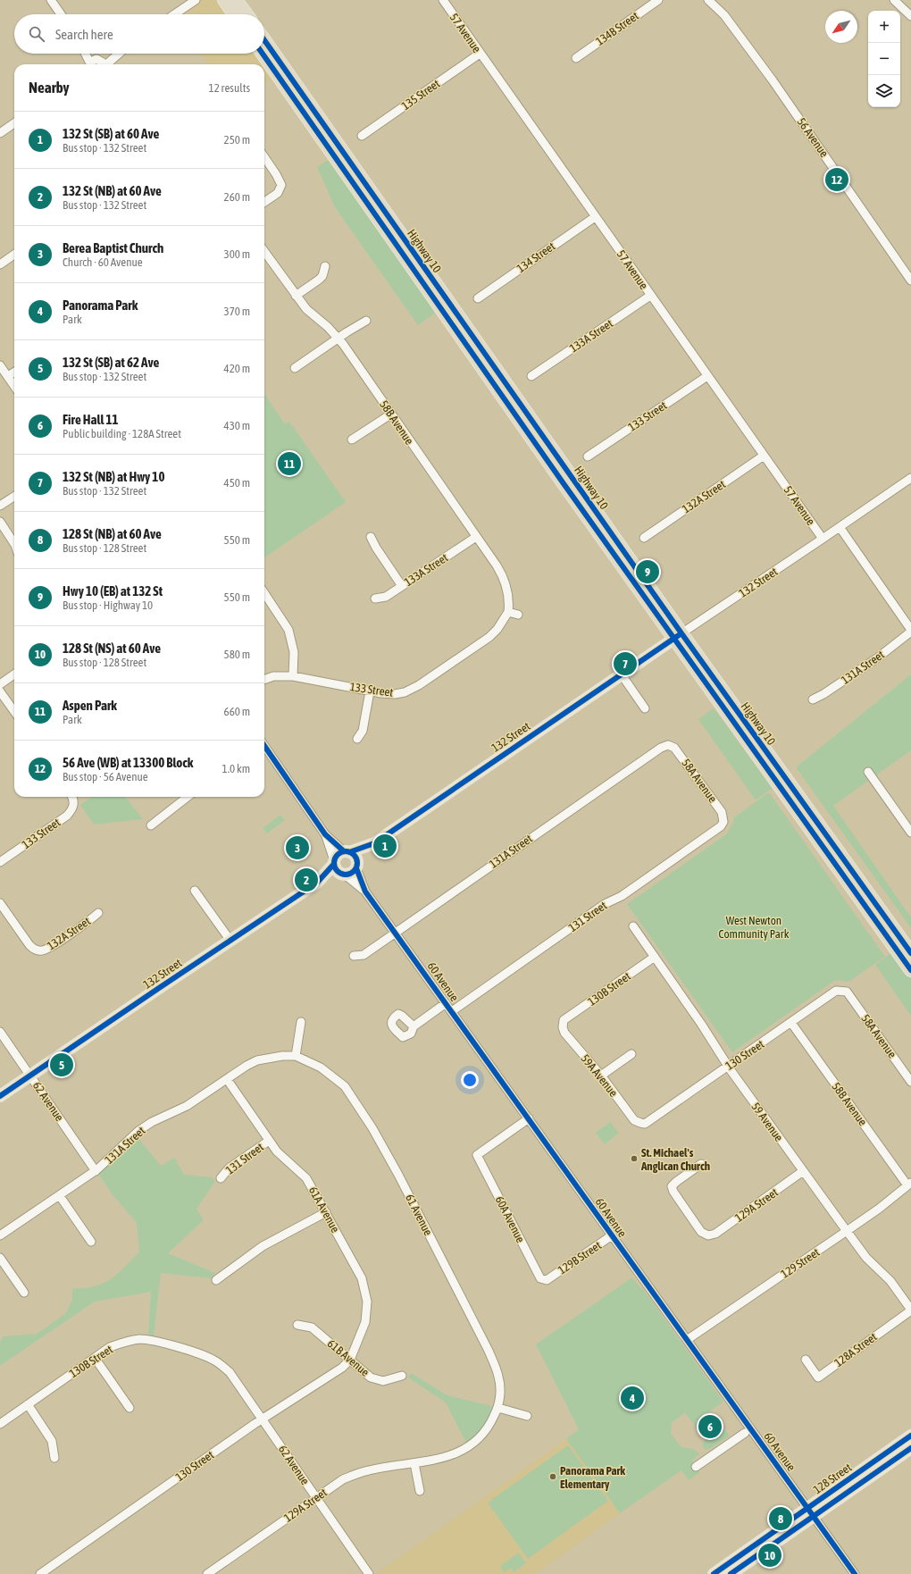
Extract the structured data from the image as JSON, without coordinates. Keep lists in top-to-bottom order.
{
  "streets": {
    "highway": ["Highway 10"],
    "main road": ["132 Street", "128 Street"],
    "street": [
      "134B Street",
      "57 Avenue",
      "135 Street",
      "56 Avenue",
      "134 Street",
      "133A Street",
      "133 Street",
      "58B Avenue",
      "132A Street",
      "131A Street",
      "58A Avenue",
      "131 Street",
      "60 Avenue",
      "130B Street",
      "130 Street",
      "59A Avenue",
      "62 Avenue",
      "59 Avenue",
      "129A Street",
      "61A Avenue",
      "61 Avenue",
      "60A Avenue",
      "129B Street",
      "129 Street",
      "128A Street",
      "61B Avenue"
    ]
  },
  "crossings": [
    ["57 Avenue", "135 Street"],
    ["57 Avenue", "134 Street"],
    ["57 Avenue", "133A Street"],
    ["57 Avenue", "133 Street"],
    ["57 Avenue", "132A Street"],
    ["57 Avenue", "132 Street"],
    ["Highway 10", "132 Street"],
    ["133A Street", "58B Avenue"],
    ["133 Street", "58B Avenue"],
    ["58B Avenue", "130 Street"],
    ["58B Avenue", "129 Street"],
    ["132 Street", "60 Avenue"],
    ["132 Street", "62 Avenue"],
    ["131A Street", "58A Avenue"],
    ["131A Street", "60 Avenue"],
    ["131A Street", "62 Avenue"],
    ["131A Street", "61A Avenue"],
    ["131A Street", "61 Avenue"],
    ["58A Avenue", "131 Street"],
    ["58A Avenue", "130 Street"],
    ["131 Street", "60 Avenue"],
    ["131 Street", "61A Avenue"],
    ["60 Avenue", "60A Avenue"],
    ["60 Avenue", "129B Street"],
    ["60 Avenue", "129 Street"],
    ["60 Avenue", "128 Street"],
    ["130B Street", "59A Avenue"],
    ["130B Street", "62 Avenue"],
    ["130B Street", "59 Avenue"],
    ["130 Street", "59A Avenue"],
    ["130 Street", "62 Avenue"],
    ["130 Street", "59 Avenue"],
    ["130 Street", "61A Avenue"],
    ["130 Street", "61B Avenue"],
    ["62 Avenue", "129A Street"],
    ["59 Avenue", "129A Street"],
    ["59 Avenue", "129 Street"],
    ["59 Avenue", "128A Street"],
    ["129A Street", "61 Avenue"],
    ["61A Avenue", "61B Avenue"],
    ["60A Avenue", "129B Street"]
  ],
  "parks": ["West Newton Community Park"],
  "places": ["St. Michael's Anglican Church", "Panorama Park Elementary"],
  "north": "bottom left",
  "page": {
    "map_buttons": ["+", "−"],
    "search": "Search here",
    "heading": ["Nearby", "12 results"],
    "list": [
      {
        "mark": "1",
        "name": "132 St (SB) at 60 Ave",
        "note": "Bus stop · 132 Street",
        "value": "250 m"
      },
      {
        "mark": "2",
        "name": "132 St (NB) at 60 Ave",
        "note": "Bus stop · 132 Street",
        "value": "260 m"
      },
      {
        "mark": "3",
        "name": "Berea Baptist Church",
        "note": "Church · 60 Avenue",
        "value": "300 m"
      },
      {
        "mark": "4",
        "name": "Panorama Park",
        "note": "Park",
        "value": "370 m"
      },
      {
        "mark": "5",
        "name": "132 St (SB) at 62 Ave",
        "note": "Bus stop · 132 Street",
        "value": "420 m"
      },
      {
        "mark": "6",
        "name": "Fire Hall 11",
        "note": "Public building · 128A Street",
        "value": "430 m"
      },
      {
        "mark": "7",
        "name": "132 St (NB) at Hwy 10",
        "note": "Bus stop · 132 Street",
        "value": "450 m"
      },
      {
        "mark": "8",
        "name": "128 St (NB) at 60 Ave",
        "note": "Bus stop · 128 Street",
        "value": "550 m"
      },
      {
        "mark": "9",
        "name": "Hwy 10 (EB) at 132 St",
        "note": "Bus stop · Highway 10",
        "value": "550 m"
      },
      {
        "mark": "10",
        "name": "128 St (NS) at 60 Ave",
        "note": "Bus stop · 128 Street",
        "value": "580 m"
      },
      {
        "mark": "11",
        "name": "Aspen Park",
        "note": "Park",
        "value": "660 m"
      },
      {
        "mark": "12",
        "name": "56 Ave (WB) at 13300 Block",
        "note": "Bus stop · 56 Avenue",
        "value": "1.0 km"
      }
    ],
    "pins": [
      "12",
      "11",
      "9",
      "7",
      "1",
      "3",
      "2",
      "5",
      "4",
      "6",
      "8",
      "10"
    ]
  }
}
